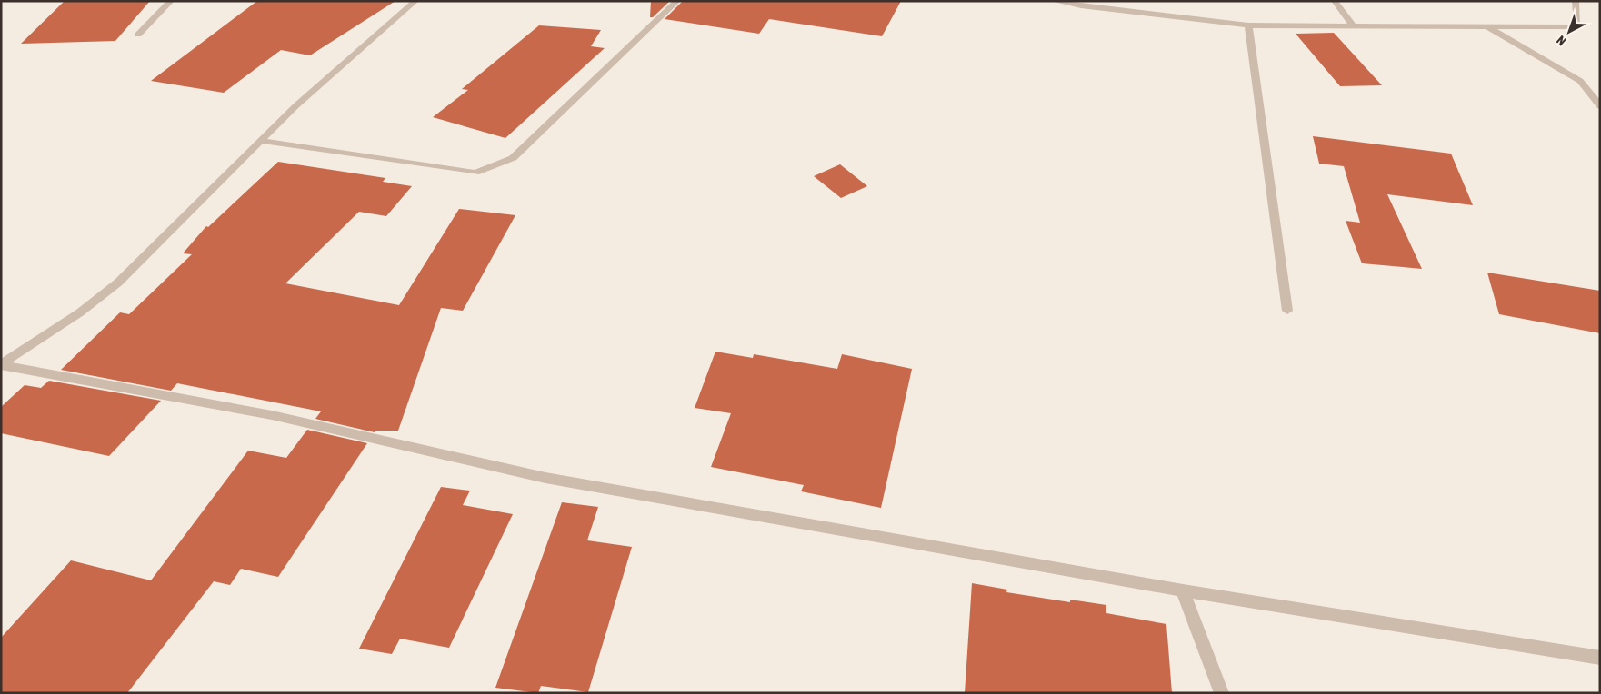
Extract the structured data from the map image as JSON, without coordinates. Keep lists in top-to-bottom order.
{
  "north": "bottom left"
}
